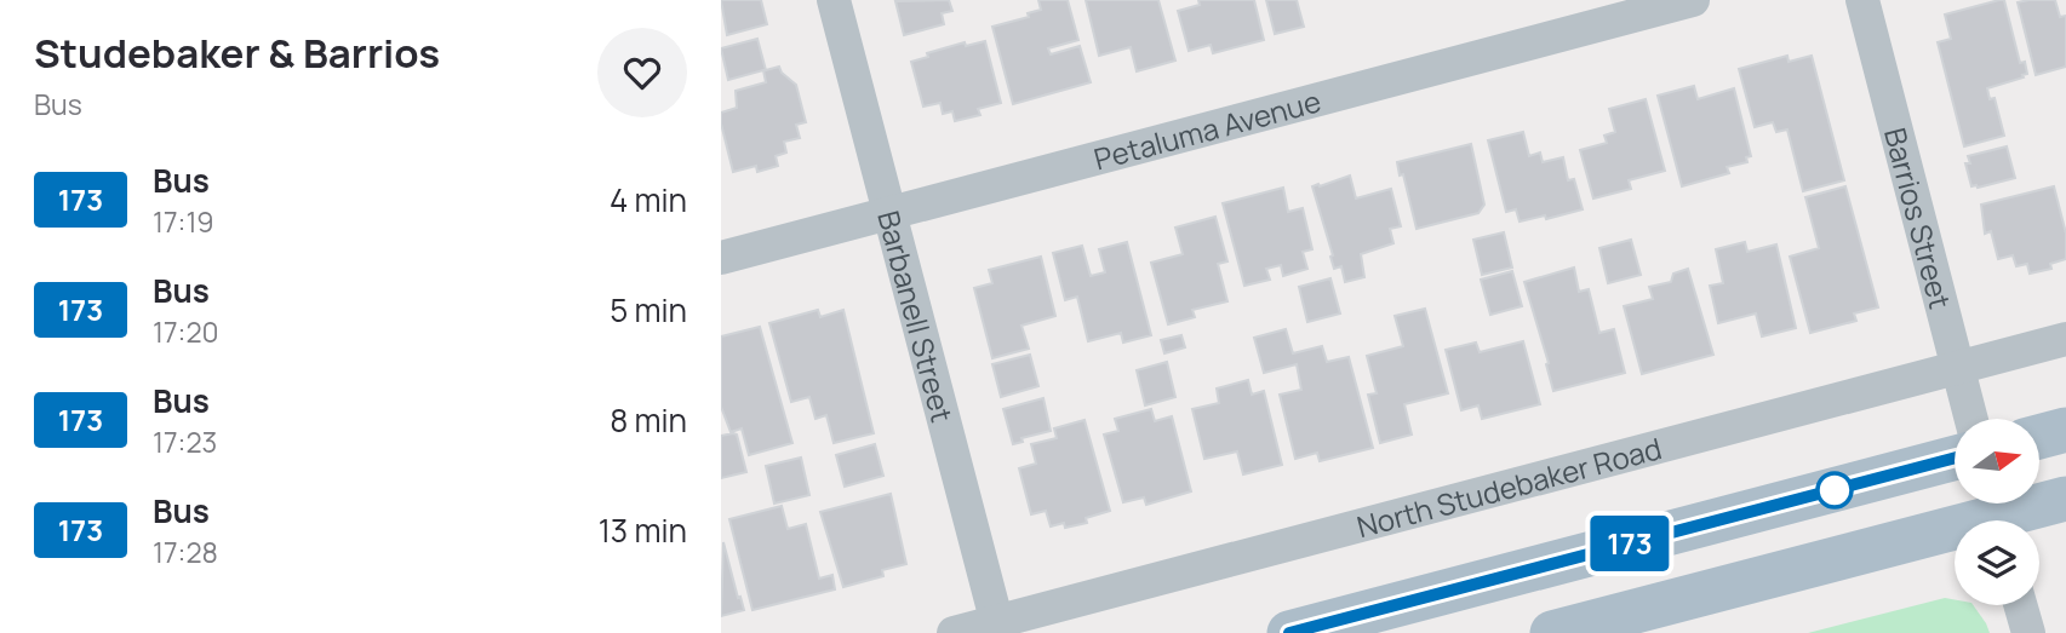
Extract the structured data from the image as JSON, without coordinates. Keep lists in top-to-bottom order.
{
  "streets": {
    "street": [
      "Petaluma Avenue",
      "Barrios Street",
      "Barbanell Street",
      "North Studebaker Road"
    ]
  },
  "crossings": [
    ["Petaluma Avenue", "Barbanell Street"],
    ["Barrios Street", "North Studebaker Road"],
    ["Barbanell Street", "North Studebaker Road"]
  ],
  "lines": ["bus line 173"],
  "north": "right",
  "page": {
    "heading": ["Studebaker & Barrios", "Bus"],
    "on_map": "173",
    "list": [
      {
        "mark": "173",
        "name": "Bus",
        "note": "17:19",
        "value": "4 min"
      },
      {
        "mark": "173",
        "name": "Bus",
        "note": "17:20",
        "value": "5 min"
      },
      {
        "mark": "173",
        "name": "Bus",
        "note": "17:23",
        "value": "8 min"
      },
      {
        "mark": "173",
        "name": "Bus",
        "note": "17:28",
        "value": "13 min"
      }
    ]
  }
}
